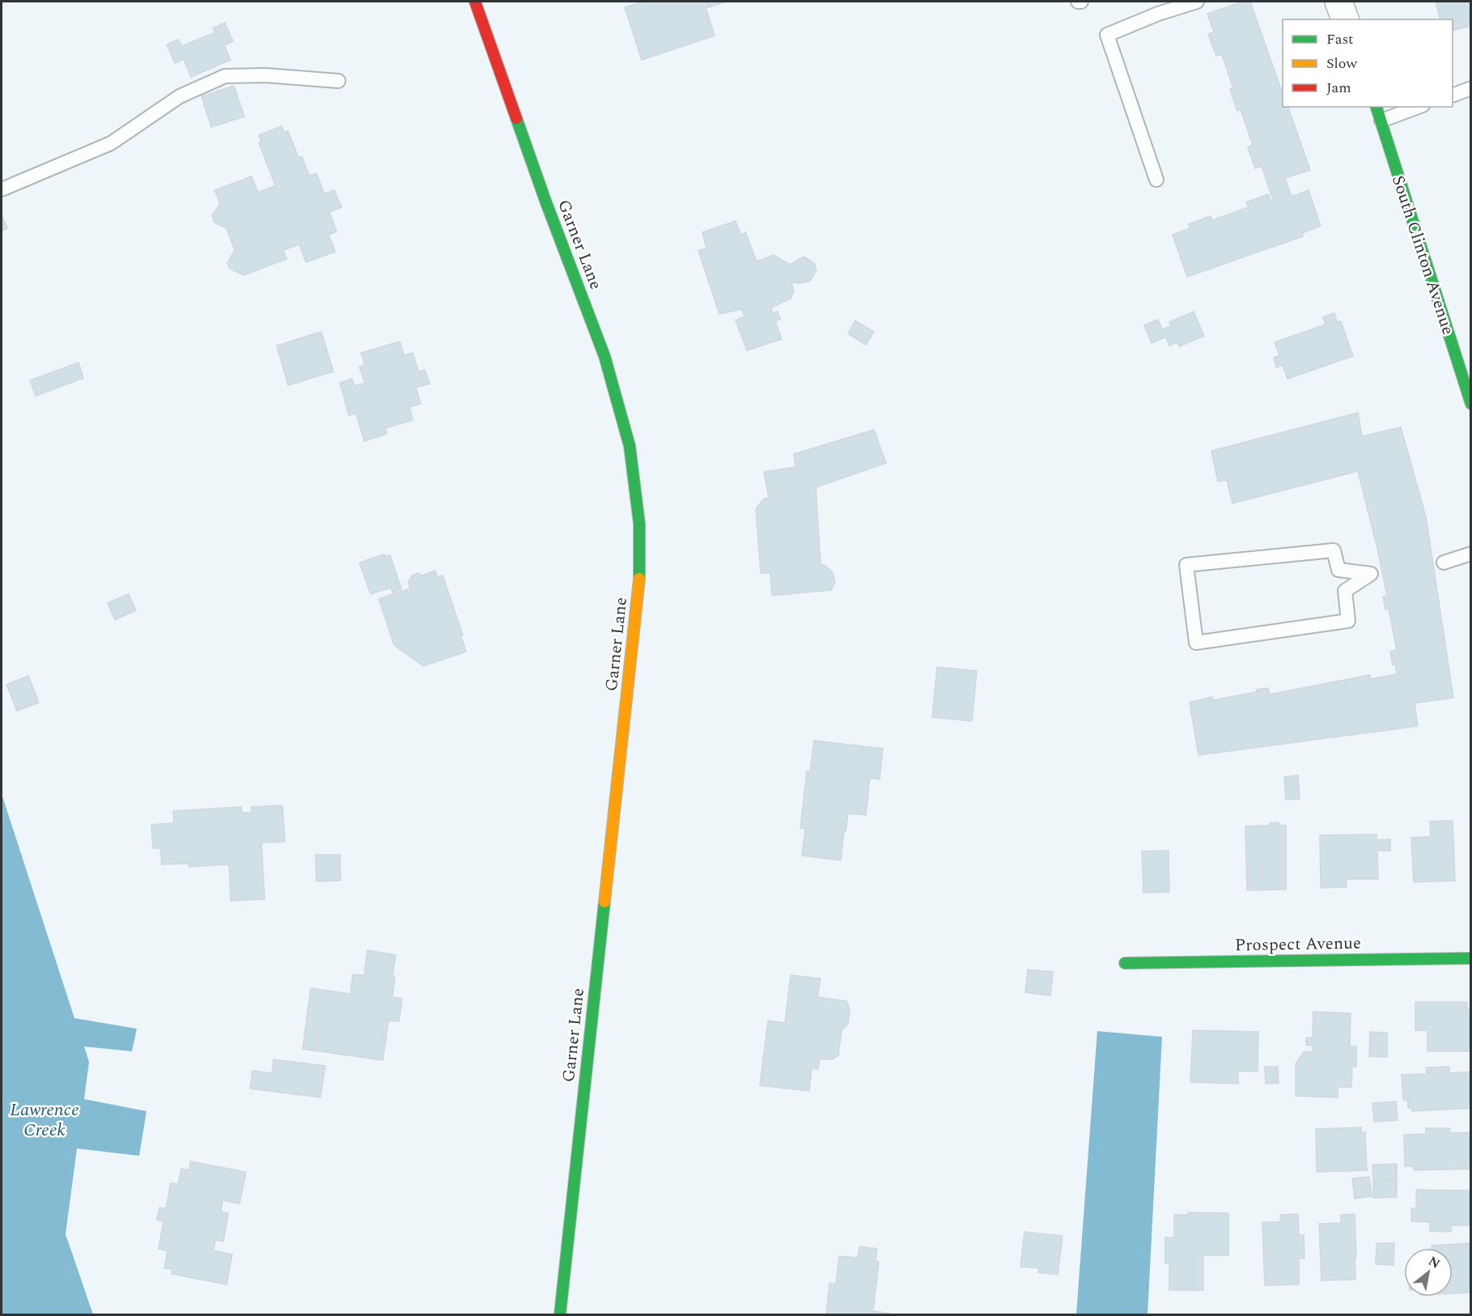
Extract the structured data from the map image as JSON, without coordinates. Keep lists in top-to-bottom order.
{
  "streets": {
    "street": ["Garner Lane", "South Clinton Avenue", "Prospect Avenue"]
  },
  "water": ["Lawrence Creek"],
  "legend": ["Fast", "Slow", "Jam"],
  "north": "top right"
}
